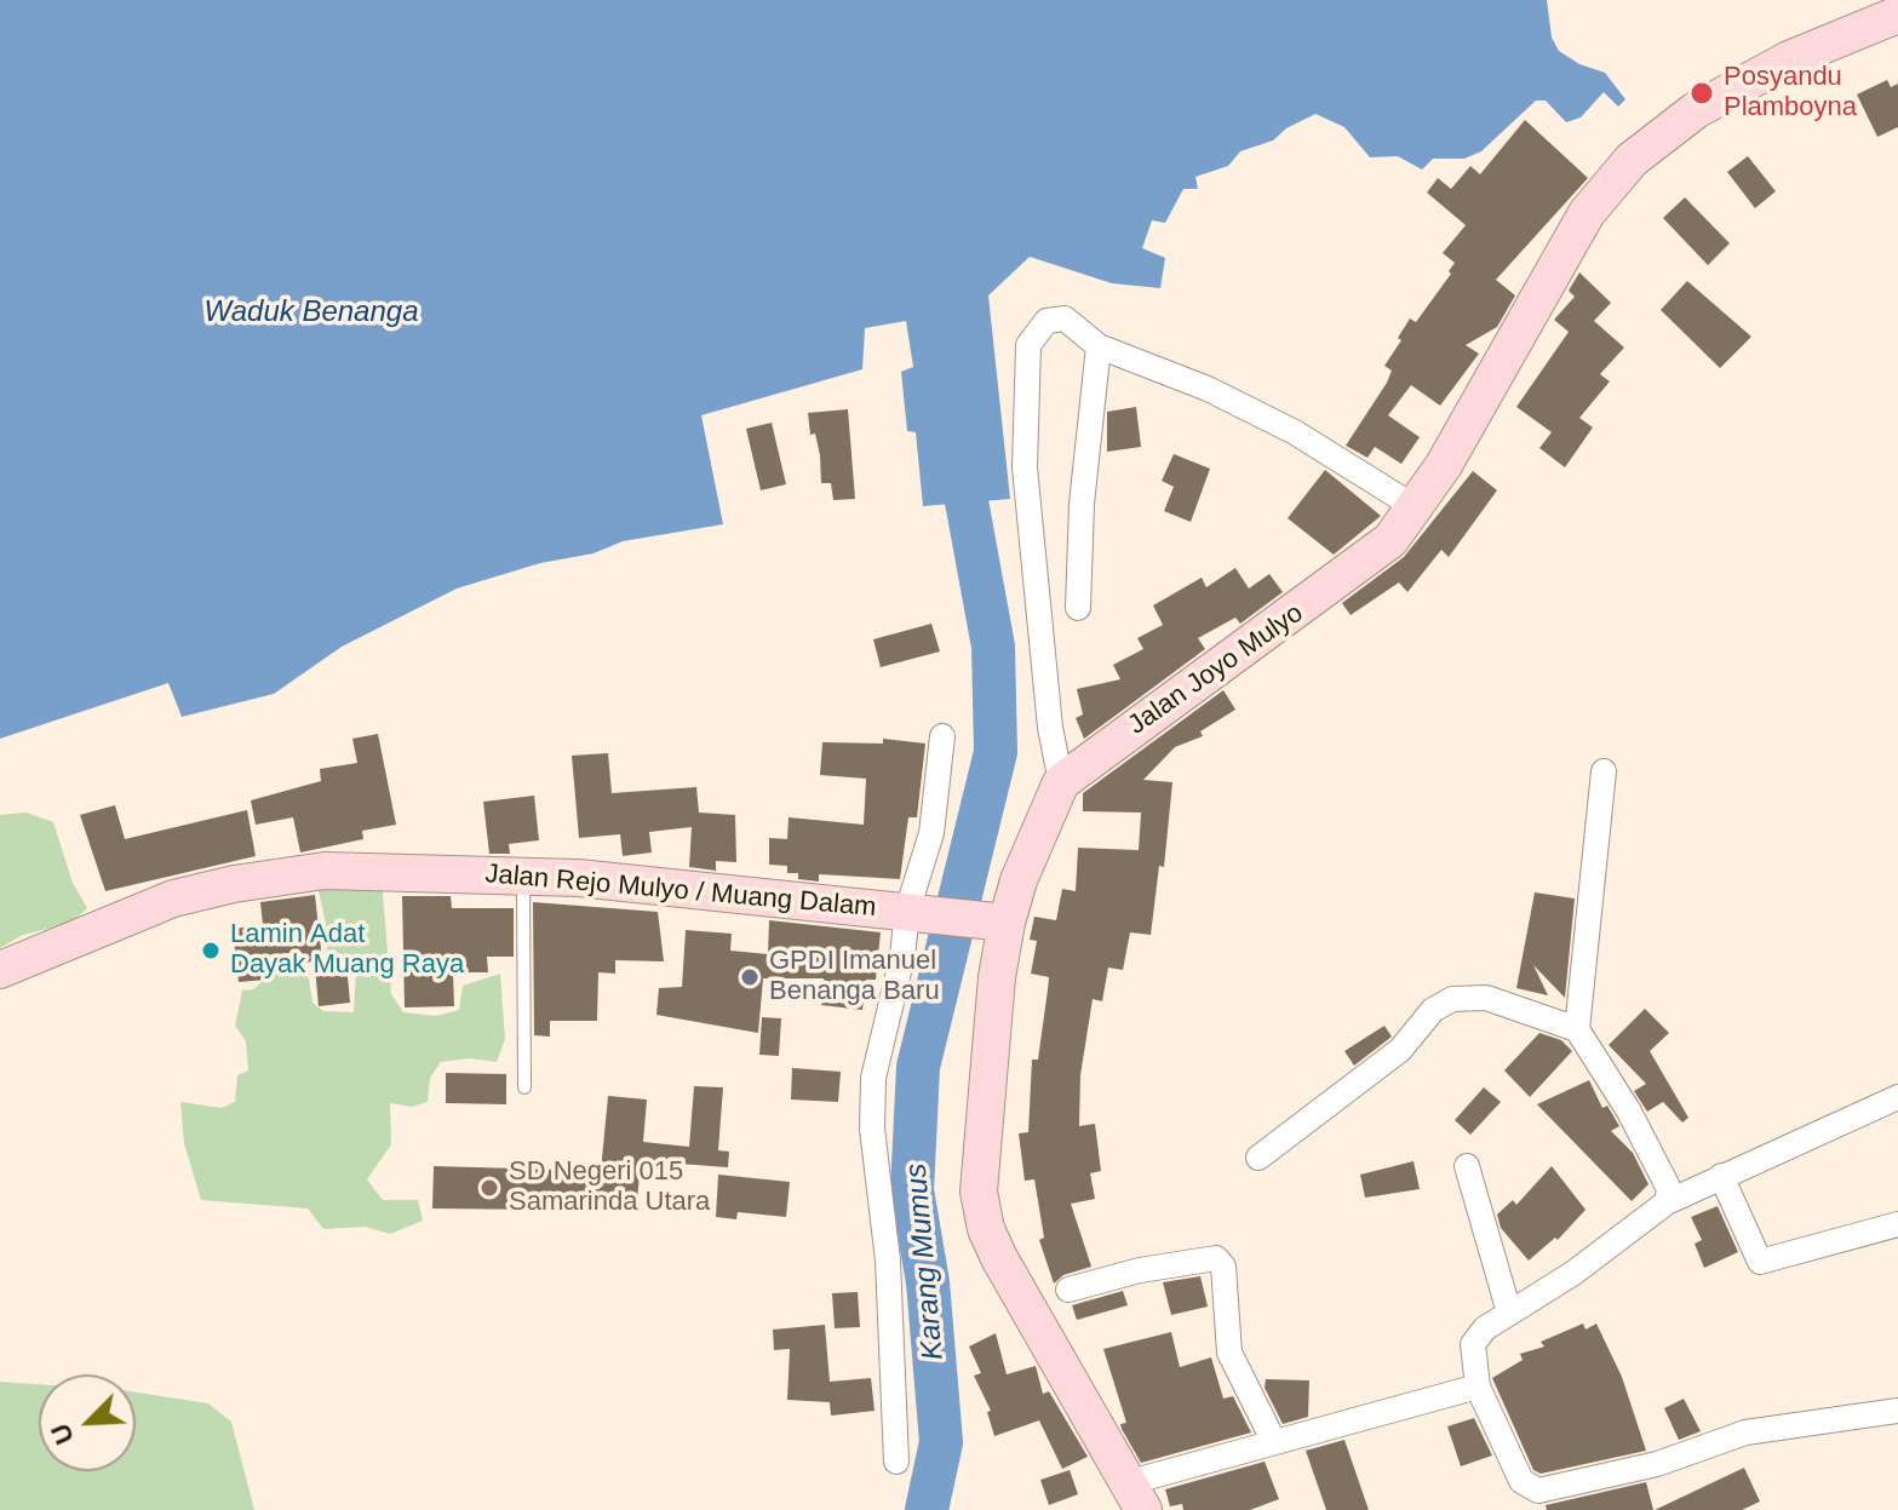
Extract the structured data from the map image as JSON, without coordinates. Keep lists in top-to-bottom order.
{
  "streets": {
    "main road": ["Jalan Joyo Mulyo", "Jalan Rejo Mulyo / Muang Dalam"]
  },
  "water": ["Waduk Benanga", "Karang Mumus"],
  "places": [
    "Posyandu Plamboyna",
    "Lamin Adat Dayak Muang Raya",
    "GPDI Imanuel Benanga Baru",
    "SD Negeri 015 Samarinda Utara"
  ],
  "north": "bottom left"
}
